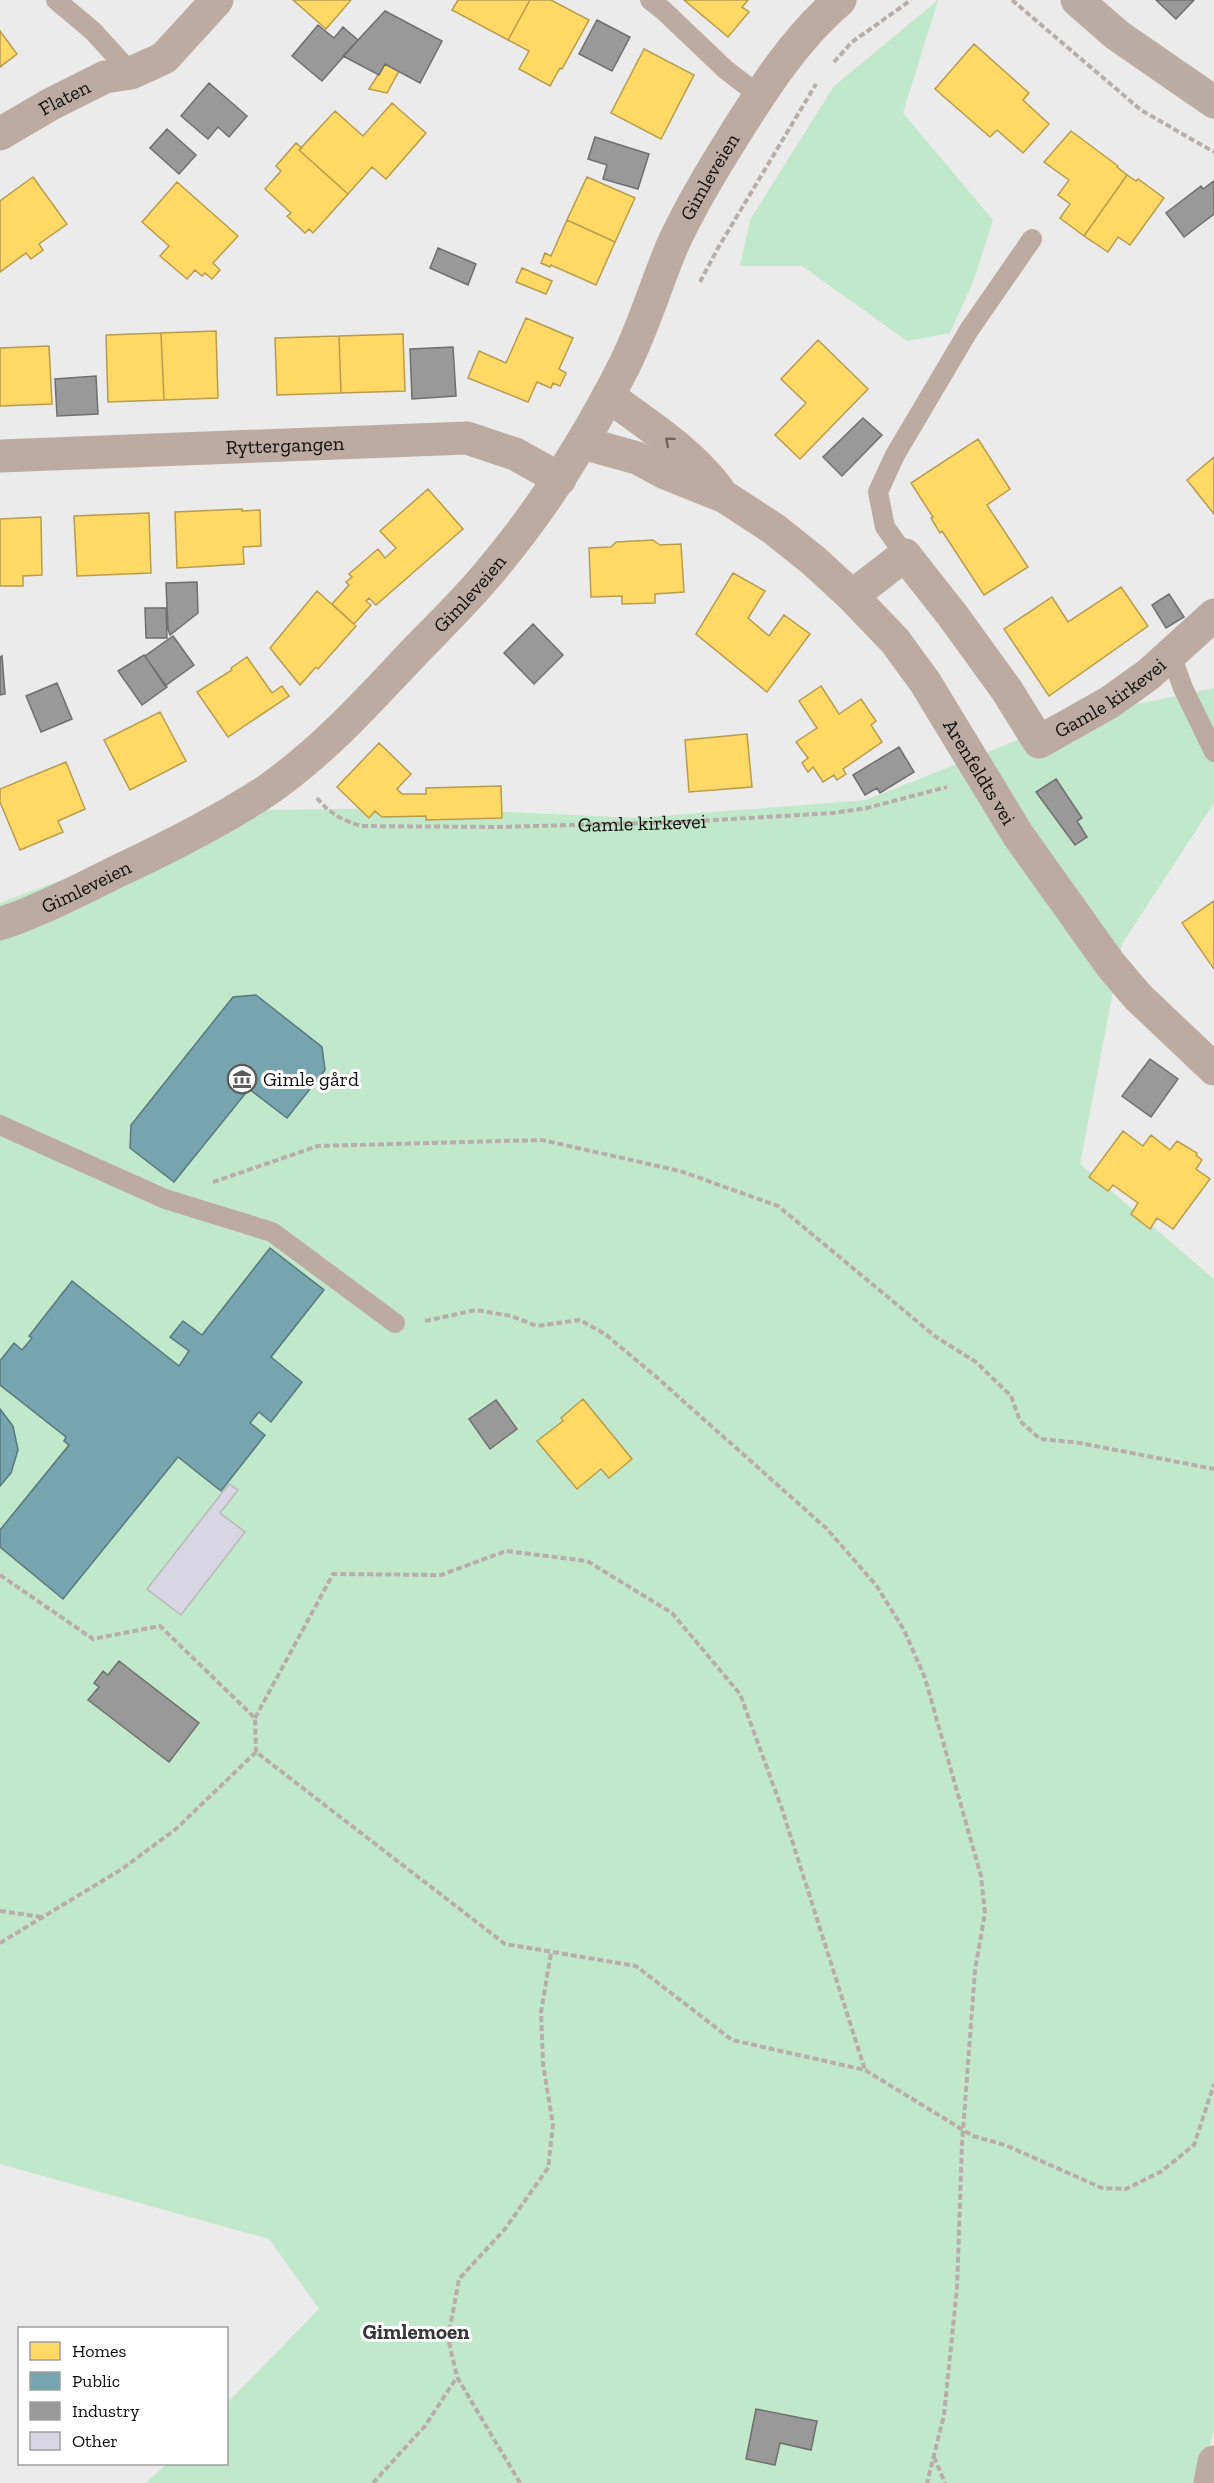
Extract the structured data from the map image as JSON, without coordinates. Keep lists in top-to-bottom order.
{
  "streets": {
    "street": [
      "Flaten",
      "Gimleveien",
      "Ryttergangen",
      "Gamle kirkevei",
      "Arenfeldts vei"
    ]
  },
  "crossings": [
    ["Gimleveien", "Ryttergangen"],
    ["Gimleveien", "Arenfeldts vei"],
    ["Gamle kirkevei", "Arenfeldts vei"]
  ],
  "districts": ["Gimlemoen"],
  "places": {
    "museum": ["Gimle gård"]
  },
  "legend": [
    "Homes",
    "Public",
    "Industry",
    "Other"
  ]
}
